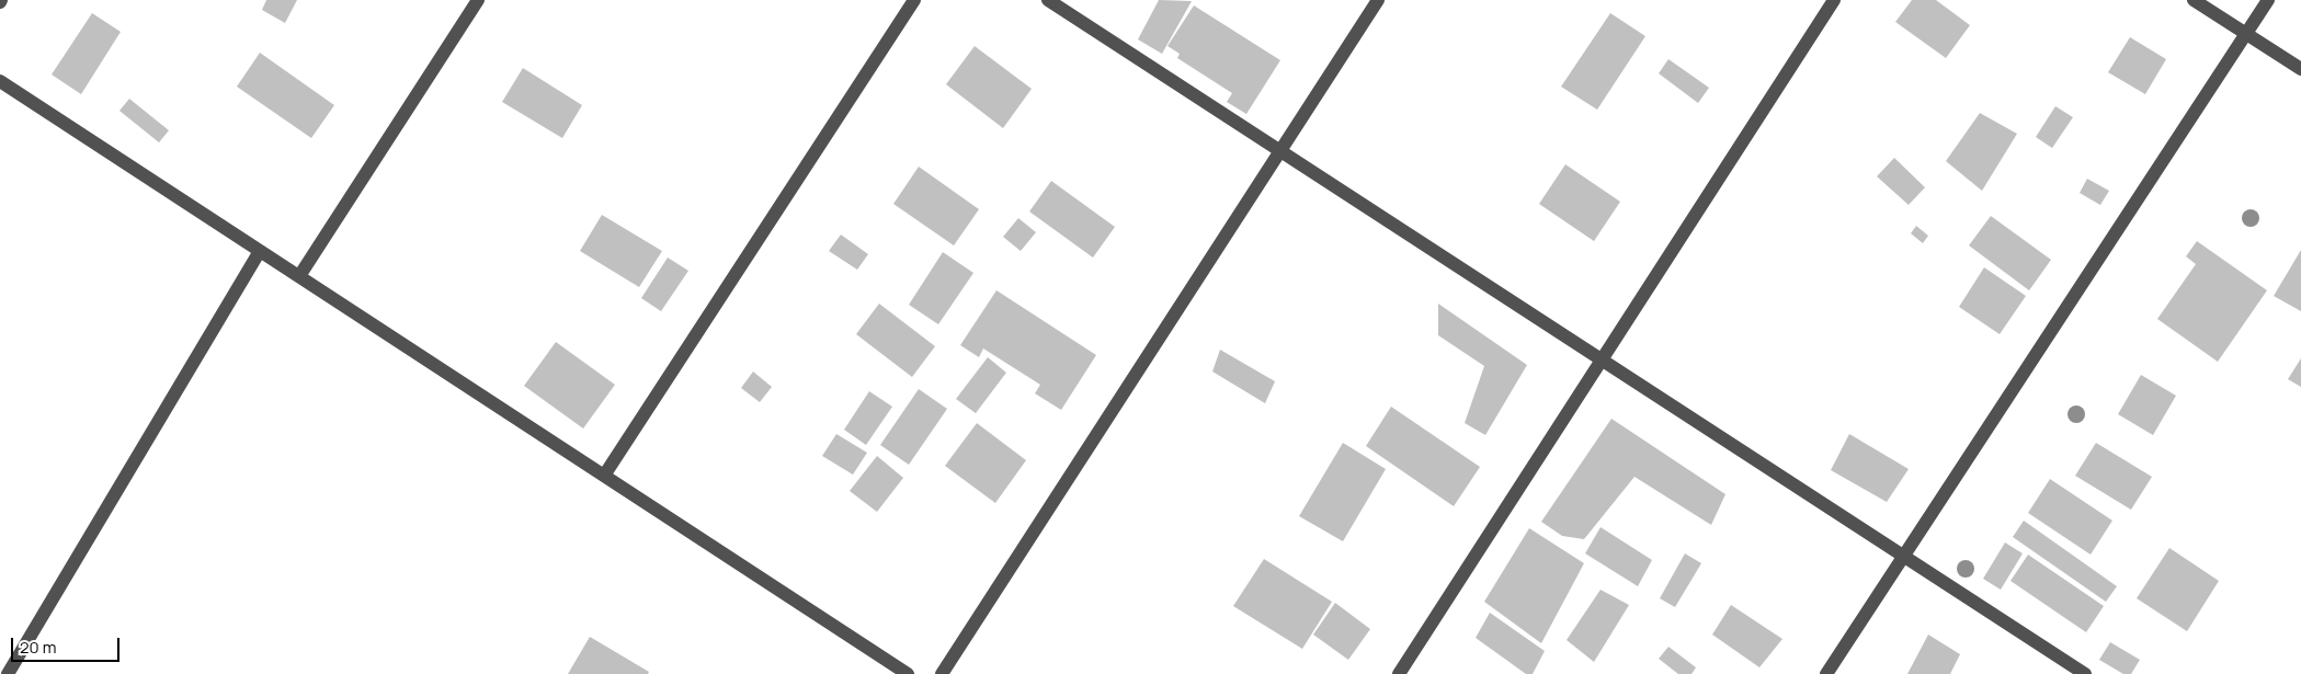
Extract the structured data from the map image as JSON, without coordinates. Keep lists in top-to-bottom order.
{
  "scale_bar": "20 m"
}
